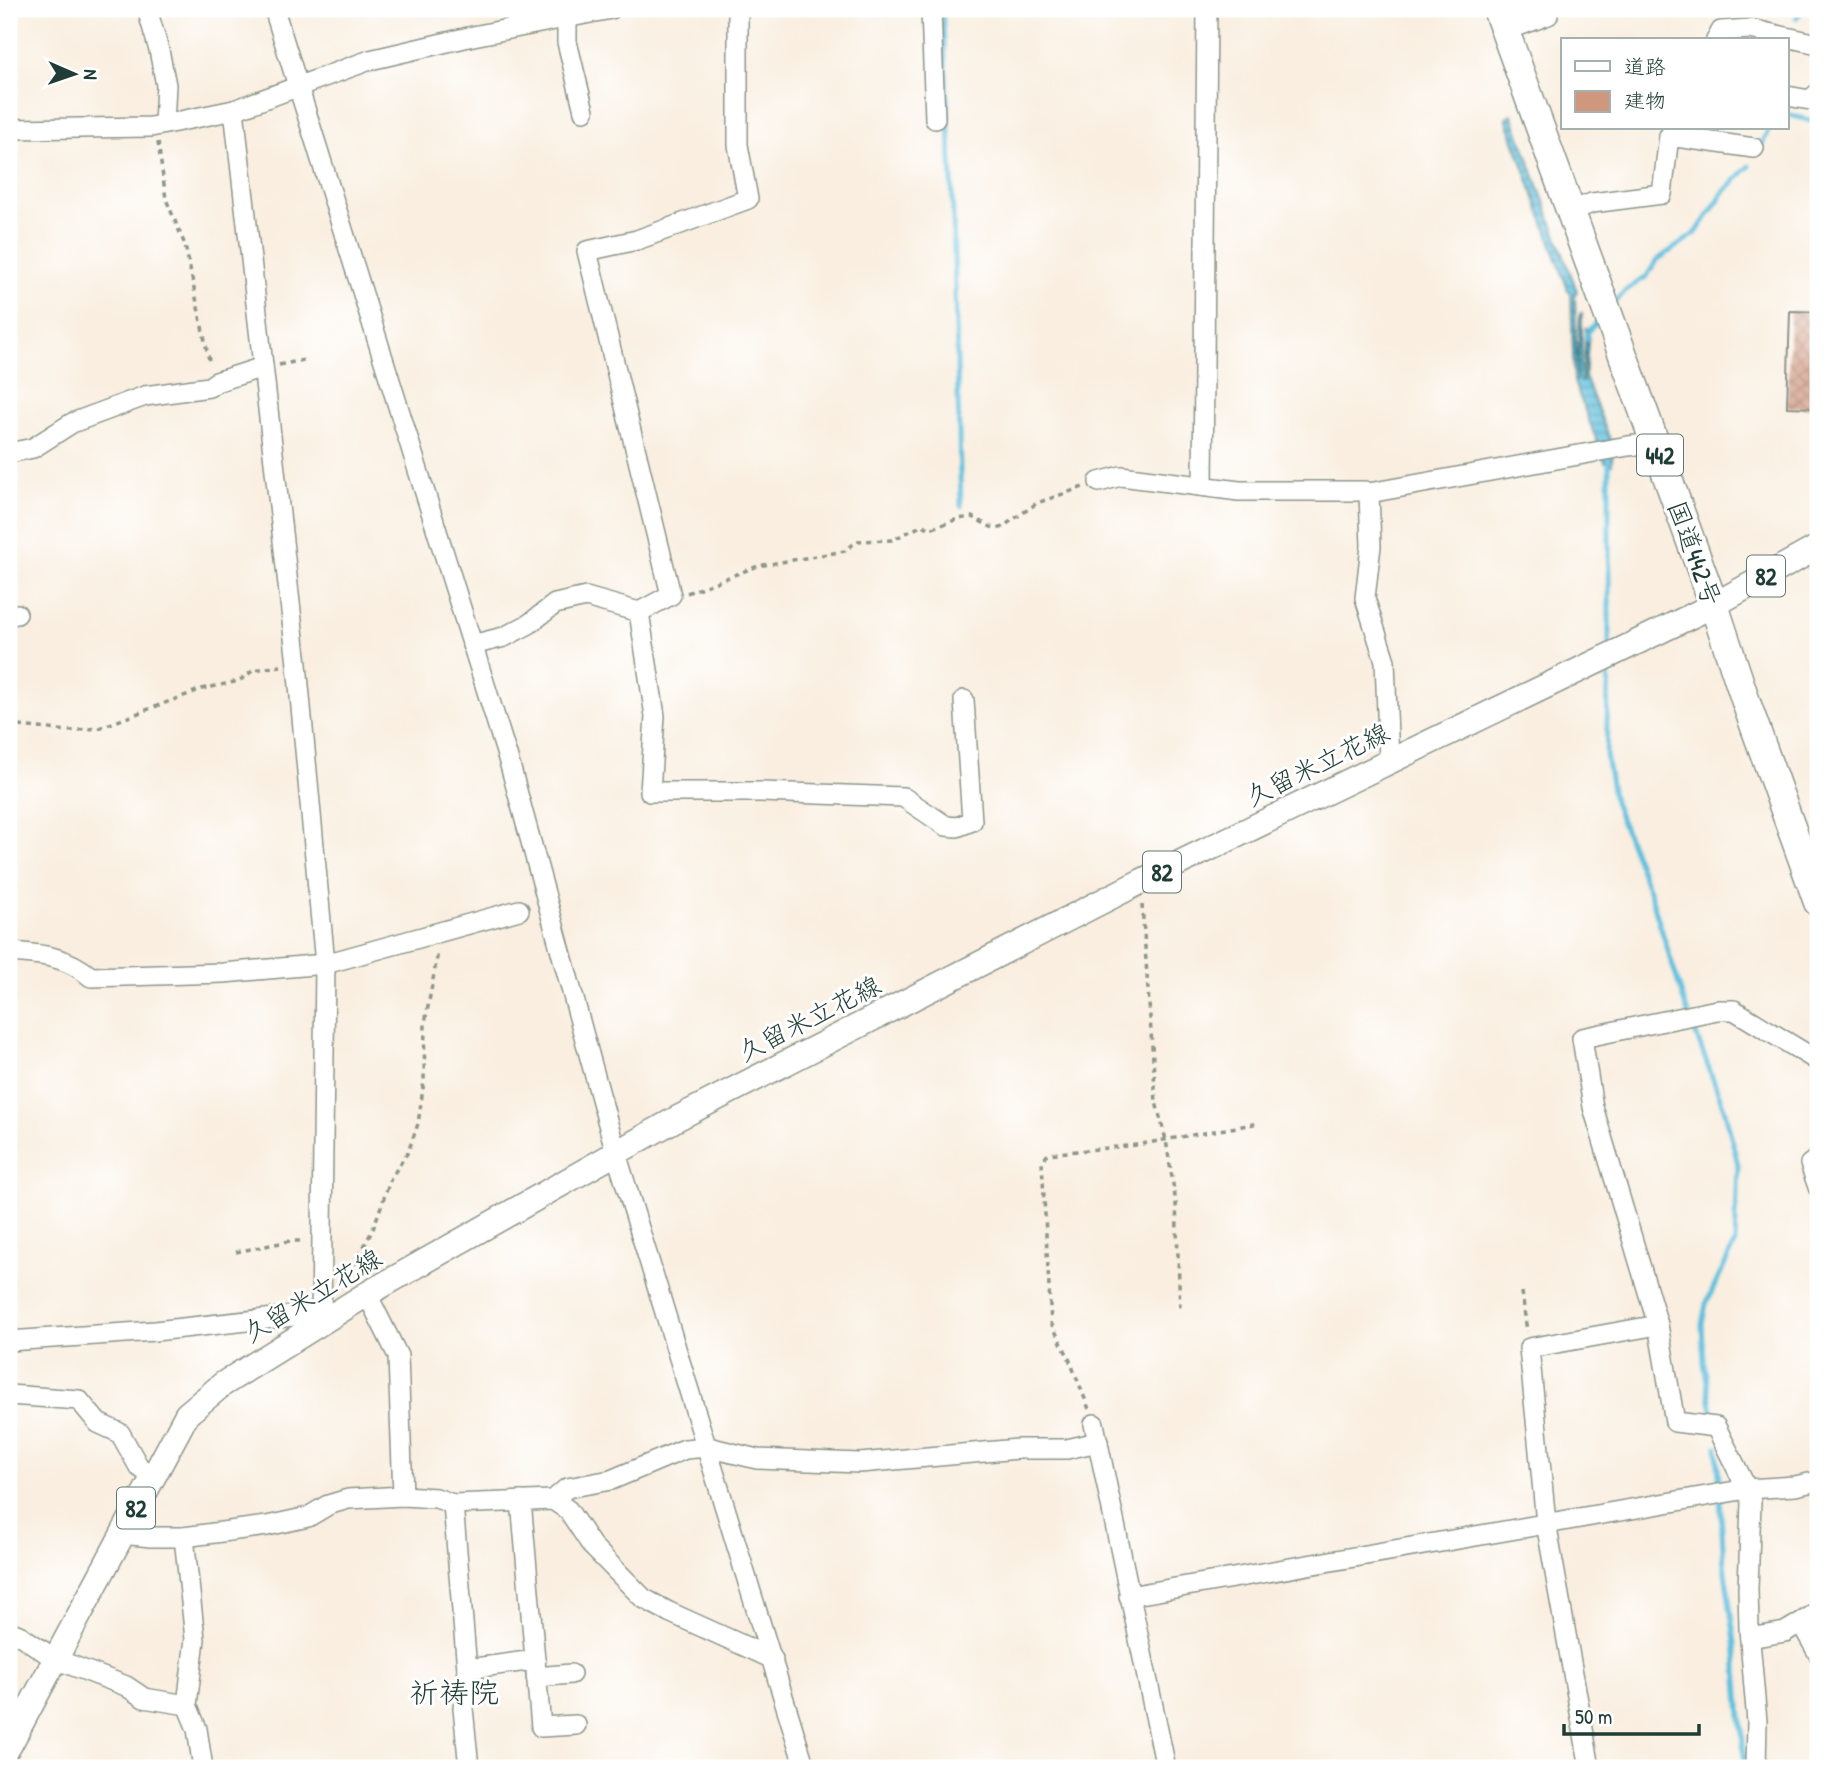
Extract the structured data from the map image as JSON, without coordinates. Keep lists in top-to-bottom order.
{
  "streets": {
    "highway": ["442", "国道442号"],
    "main road": ["82", "久留米立花線"]
  },
  "crossings": [
    ["国道442号", "久留米立花線"]
  ],
  "districts": ["祈祷院"],
  "legend": ["道路", "建物"],
  "scale_bar": "50 m",
  "north": "right"
}
